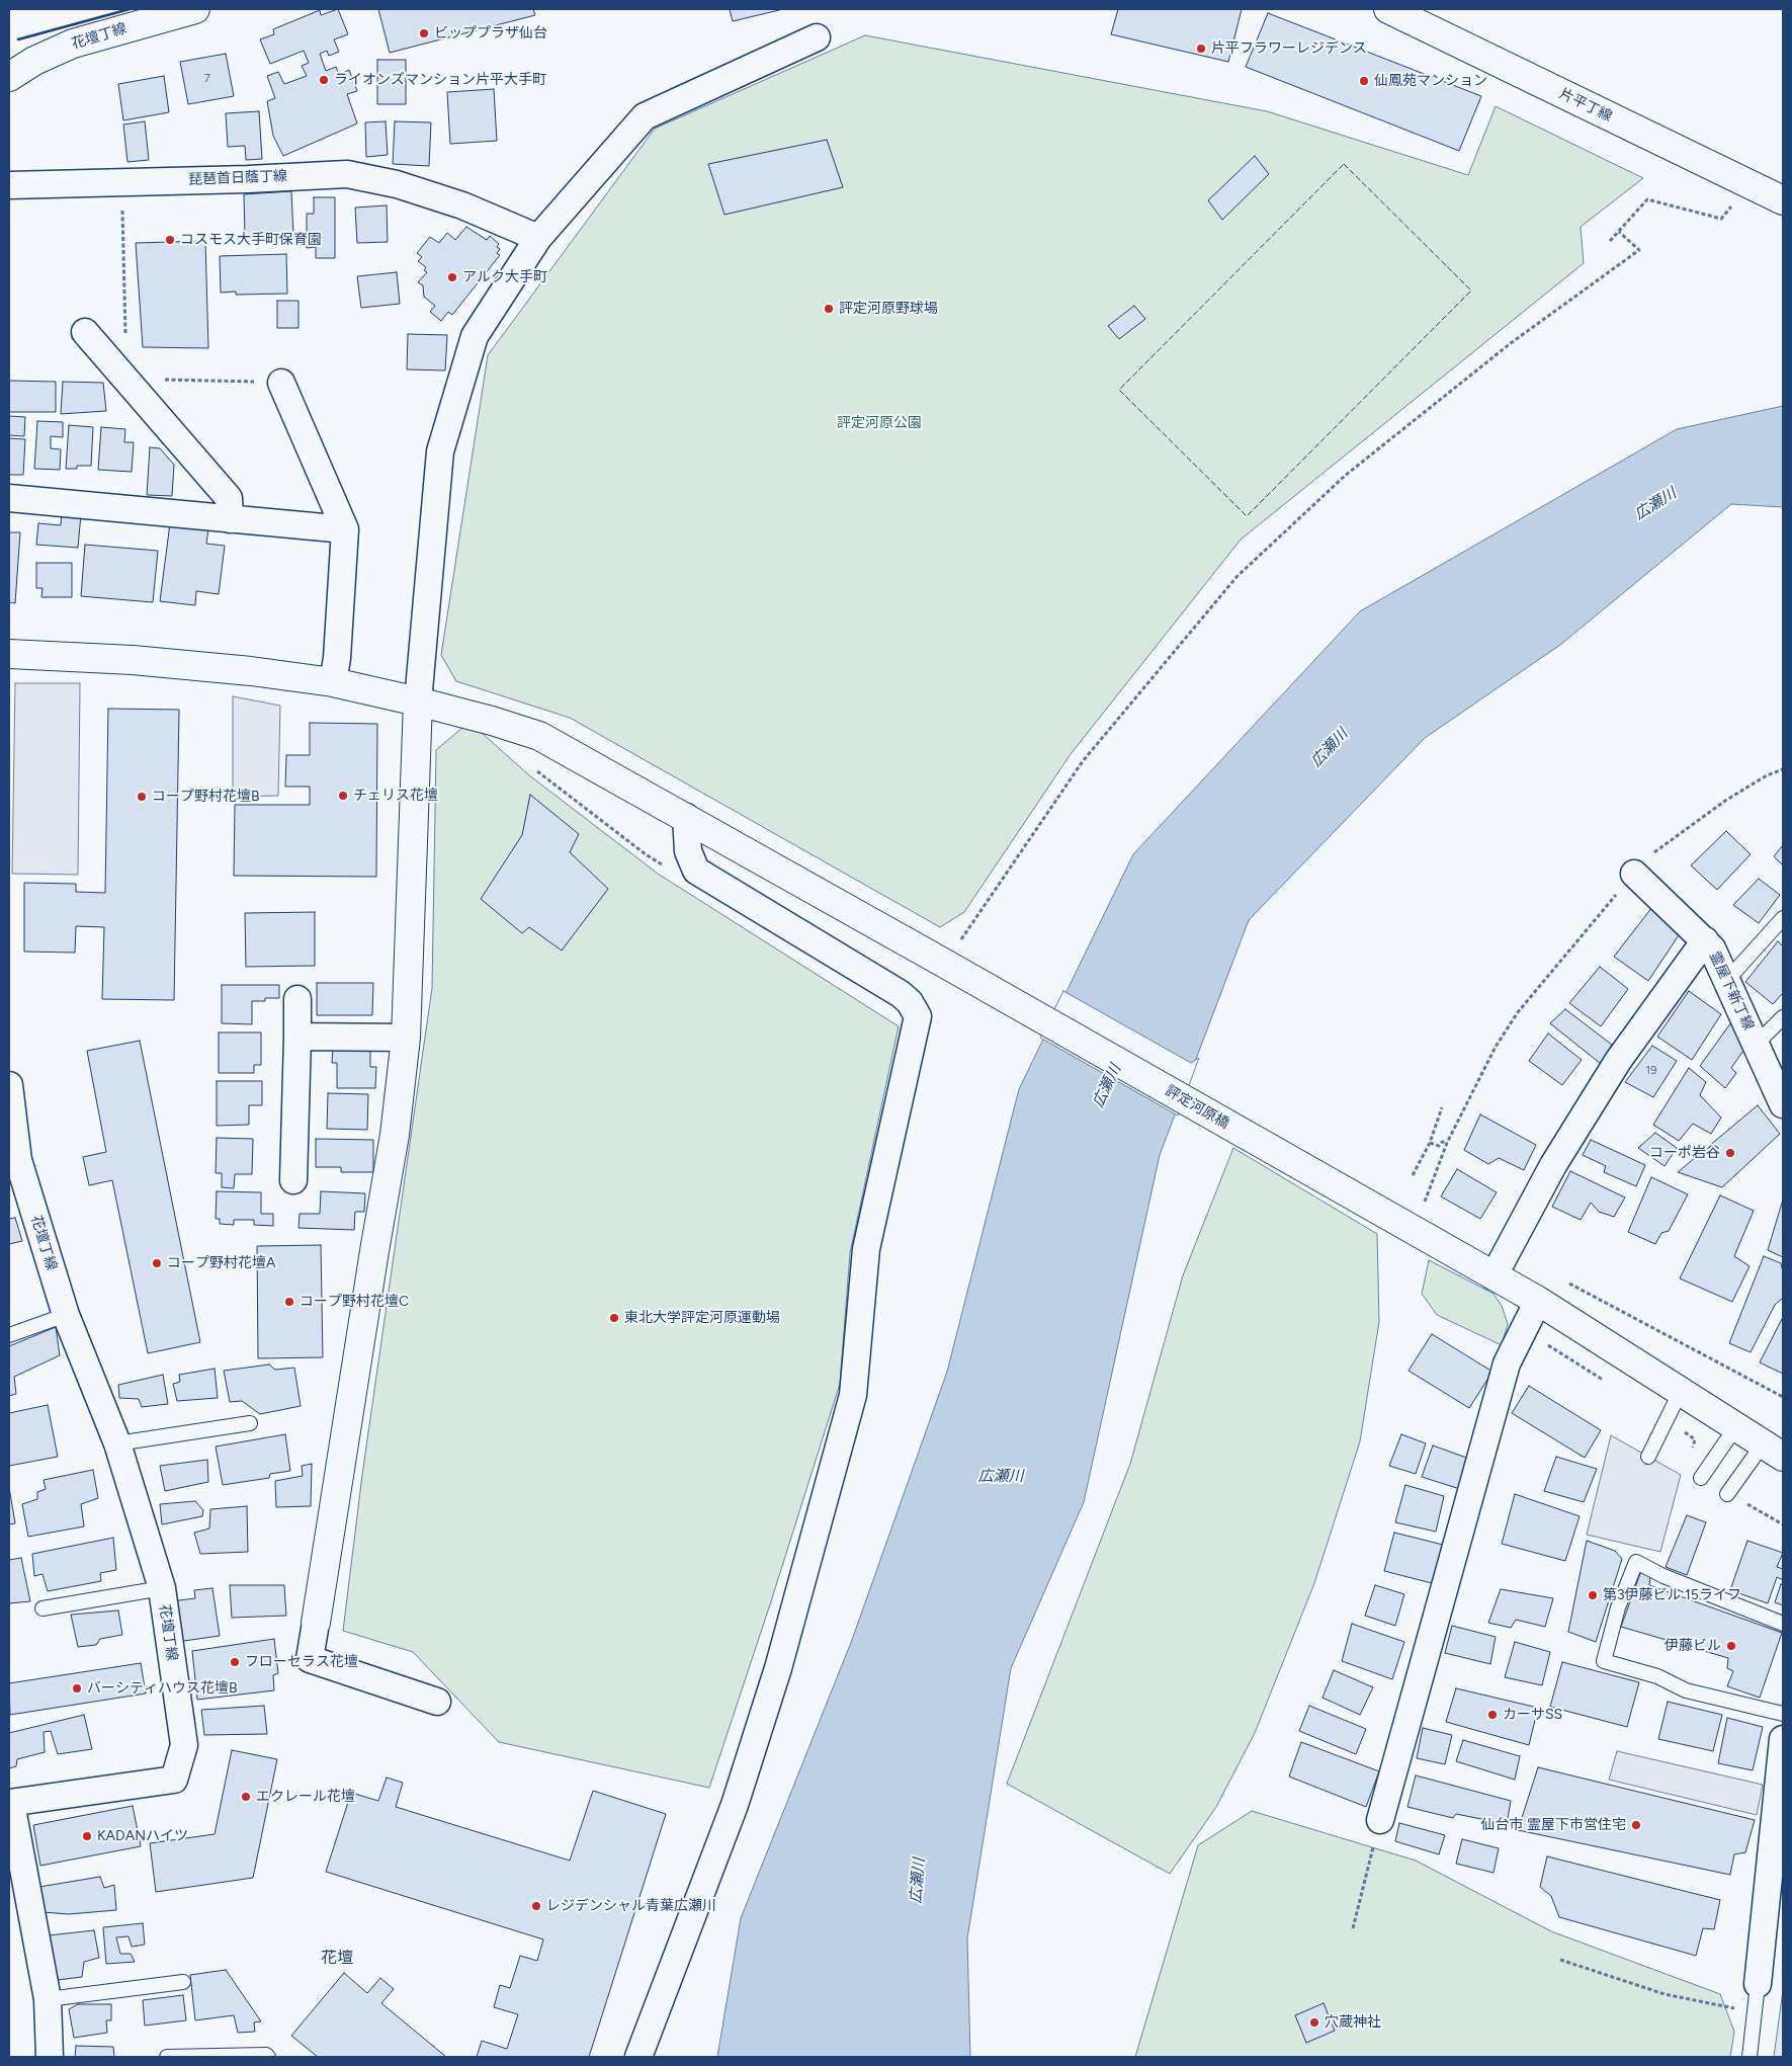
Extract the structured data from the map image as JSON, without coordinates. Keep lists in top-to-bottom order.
{
  "streets": {
    "street": [
      "花壇丁線",
      "片平丁線",
      "琵琶首日蔭丁線",
      "霊屋下新丁線",
      "評定河原橋"
    ]
  },
  "districts": ["花壇"],
  "water": ["広瀬川"],
  "parks": ["評定河原公園"],
  "places": [
    "ビッププラザ仙台",
    "片平フラワーレジデンス",
    "ライオンズマンション片平大手町",
    "仙鳳苑マンション",
    "コスモス大手町保育園",
    "アルク大手町",
    "評定河原野球場",
    "チェリス花壇",
    "コープ野村花壇B",
    "コーポ岩谷",
    "コープ野村花壇A",
    "コープ野村花壇C",
    "東北大学評定河原運動場",
    "第3伊藤ビル 15ライフ",
    "伊藤ビル",
    "フローセラス花壇",
    "バーシティハウス花壇B",
    "カーサSS",
    "エクレール花壇",
    "仙台市 霊屋下市営住宅",
    "KADANハイツ",
    "レジデンシャル青葉広瀬川",
    "穴蔵神社"
  ],
  "house_numbers": ["7", "19"]
}
